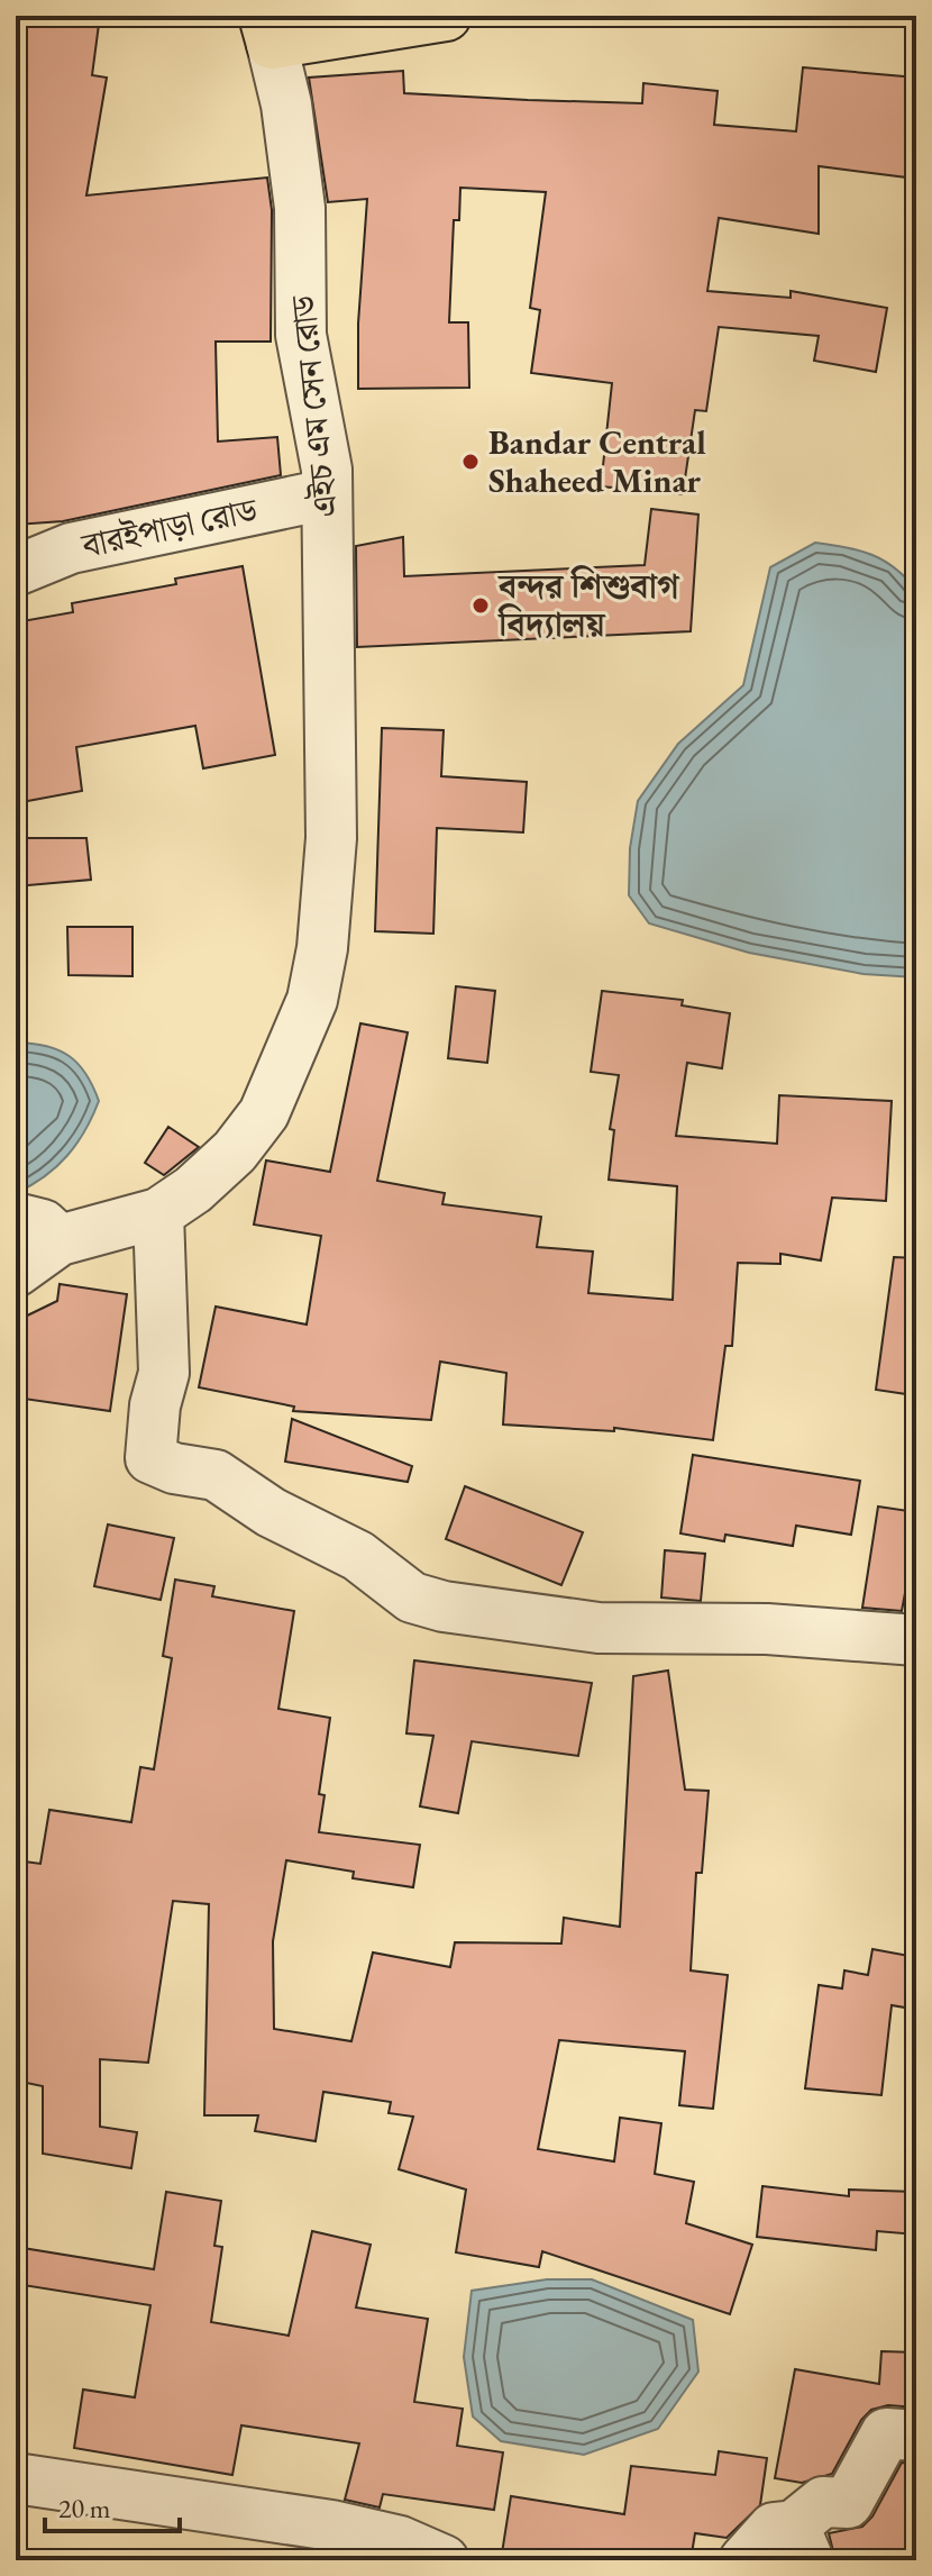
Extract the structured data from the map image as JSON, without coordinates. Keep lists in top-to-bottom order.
{
  "streets": {
    "street": ["এইচ এম সেন রোড", "বারইপাড়া রোড"]
  },
  "crossings": [
    ["এইচ এম সেন রোড", "বারইপাড়া রোড"]
  ],
  "places": ["Bandar Central Shaheed Minar", "বন্দর শিশুবাগ বিদ্যালয়"],
  "scale_bar": "20 m"
}
